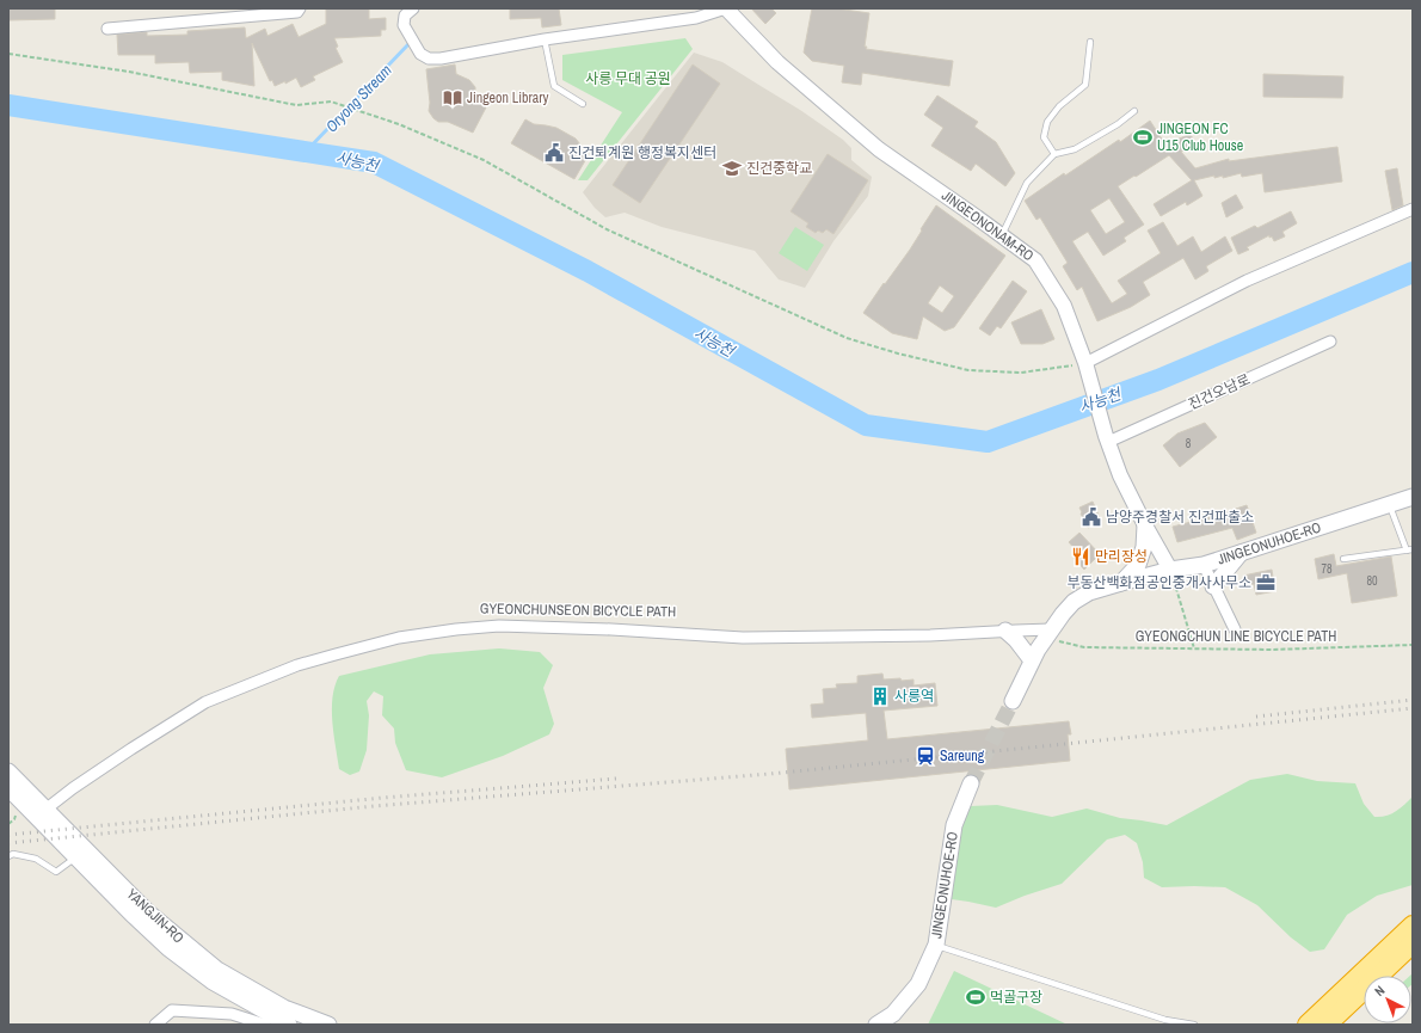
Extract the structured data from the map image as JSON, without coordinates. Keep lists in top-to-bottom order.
{
  "streets": {
    "main road": ["JINGEONUHOE-RO", "YANGJIN-RO"],
    "street": ["JINGEONONAM-RO", "진건오남로"],
    "path": ["GYEONGCHUN LINE BICYCLE PATH"]
  },
  "crossings": [
    ["JINGEONONAM-RO", "진건오남로"],
    ["JINGEONONAM-RO", "JINGEONUHOE-RO"],
    ["JINGEONUHOE-RO", "GYEONGCHUN LINE BICYCLE PATH"]
  ],
  "water": ["Oryong Stream", "사능천"],
  "parks": ["사릉 무대 공원"],
  "places": {
    "library": ["Jingeon Library"],
    "sports": ["JINGEON FC U15 Club House", "먹골구장"],
    "public building": ["진건퇴계원 행정복지센터", "남양주경찰서 진건파출소"],
    "school or university": ["진건중학교"],
    "restaurant": ["만리장성"],
    "office": ["부동산백화점공인중개사사무소"],
    "building": ["사릉역"],
    "station": ["Sareung"]
  },
  "house_numbers": ["8", "78", "80"],
  "north": "top left"
}
